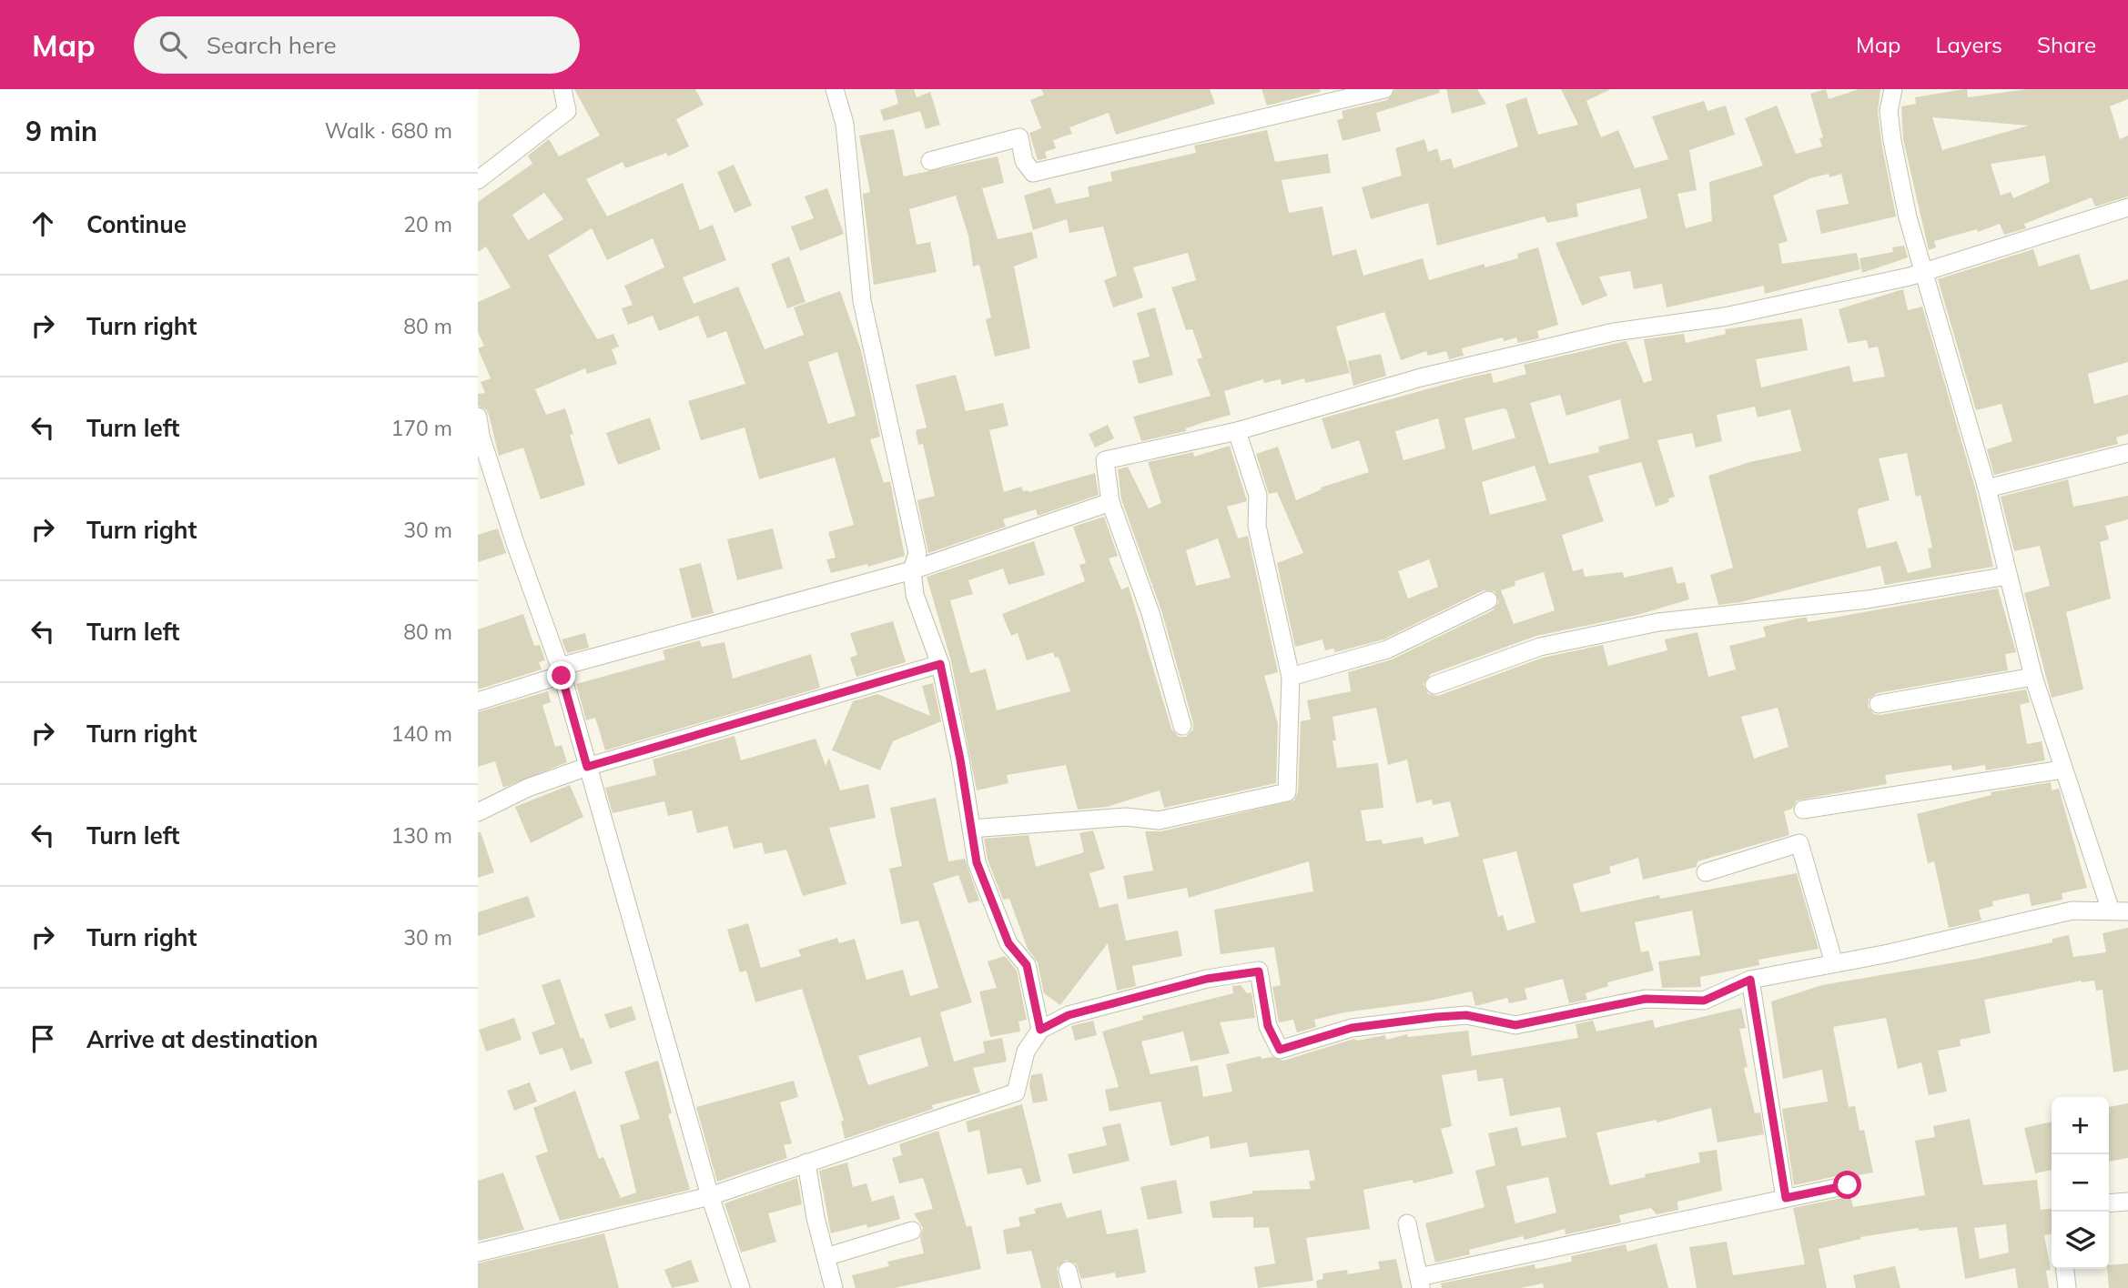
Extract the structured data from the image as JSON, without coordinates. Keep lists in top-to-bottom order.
{
  "page": {
    "header": "Map",
    "search": "Search here",
    "nav": ["Map", "Layers", "Share"],
    "heading": ["9 min", "Walk · 680 m"],
    "list": [
      ["Continue", "20 m"],
      ["Turn right", "80 m"],
      ["Turn left", "170 m"],
      ["Turn right", "30 m"],
      ["Turn left", "80 m"],
      ["Turn right", "140 m"],
      ["Turn left", "130 m"],
      ["Turn right", "30 m"],
      "Arrive at destination"
    ],
    "map_buttons": ["+", "−"]
  }
}
